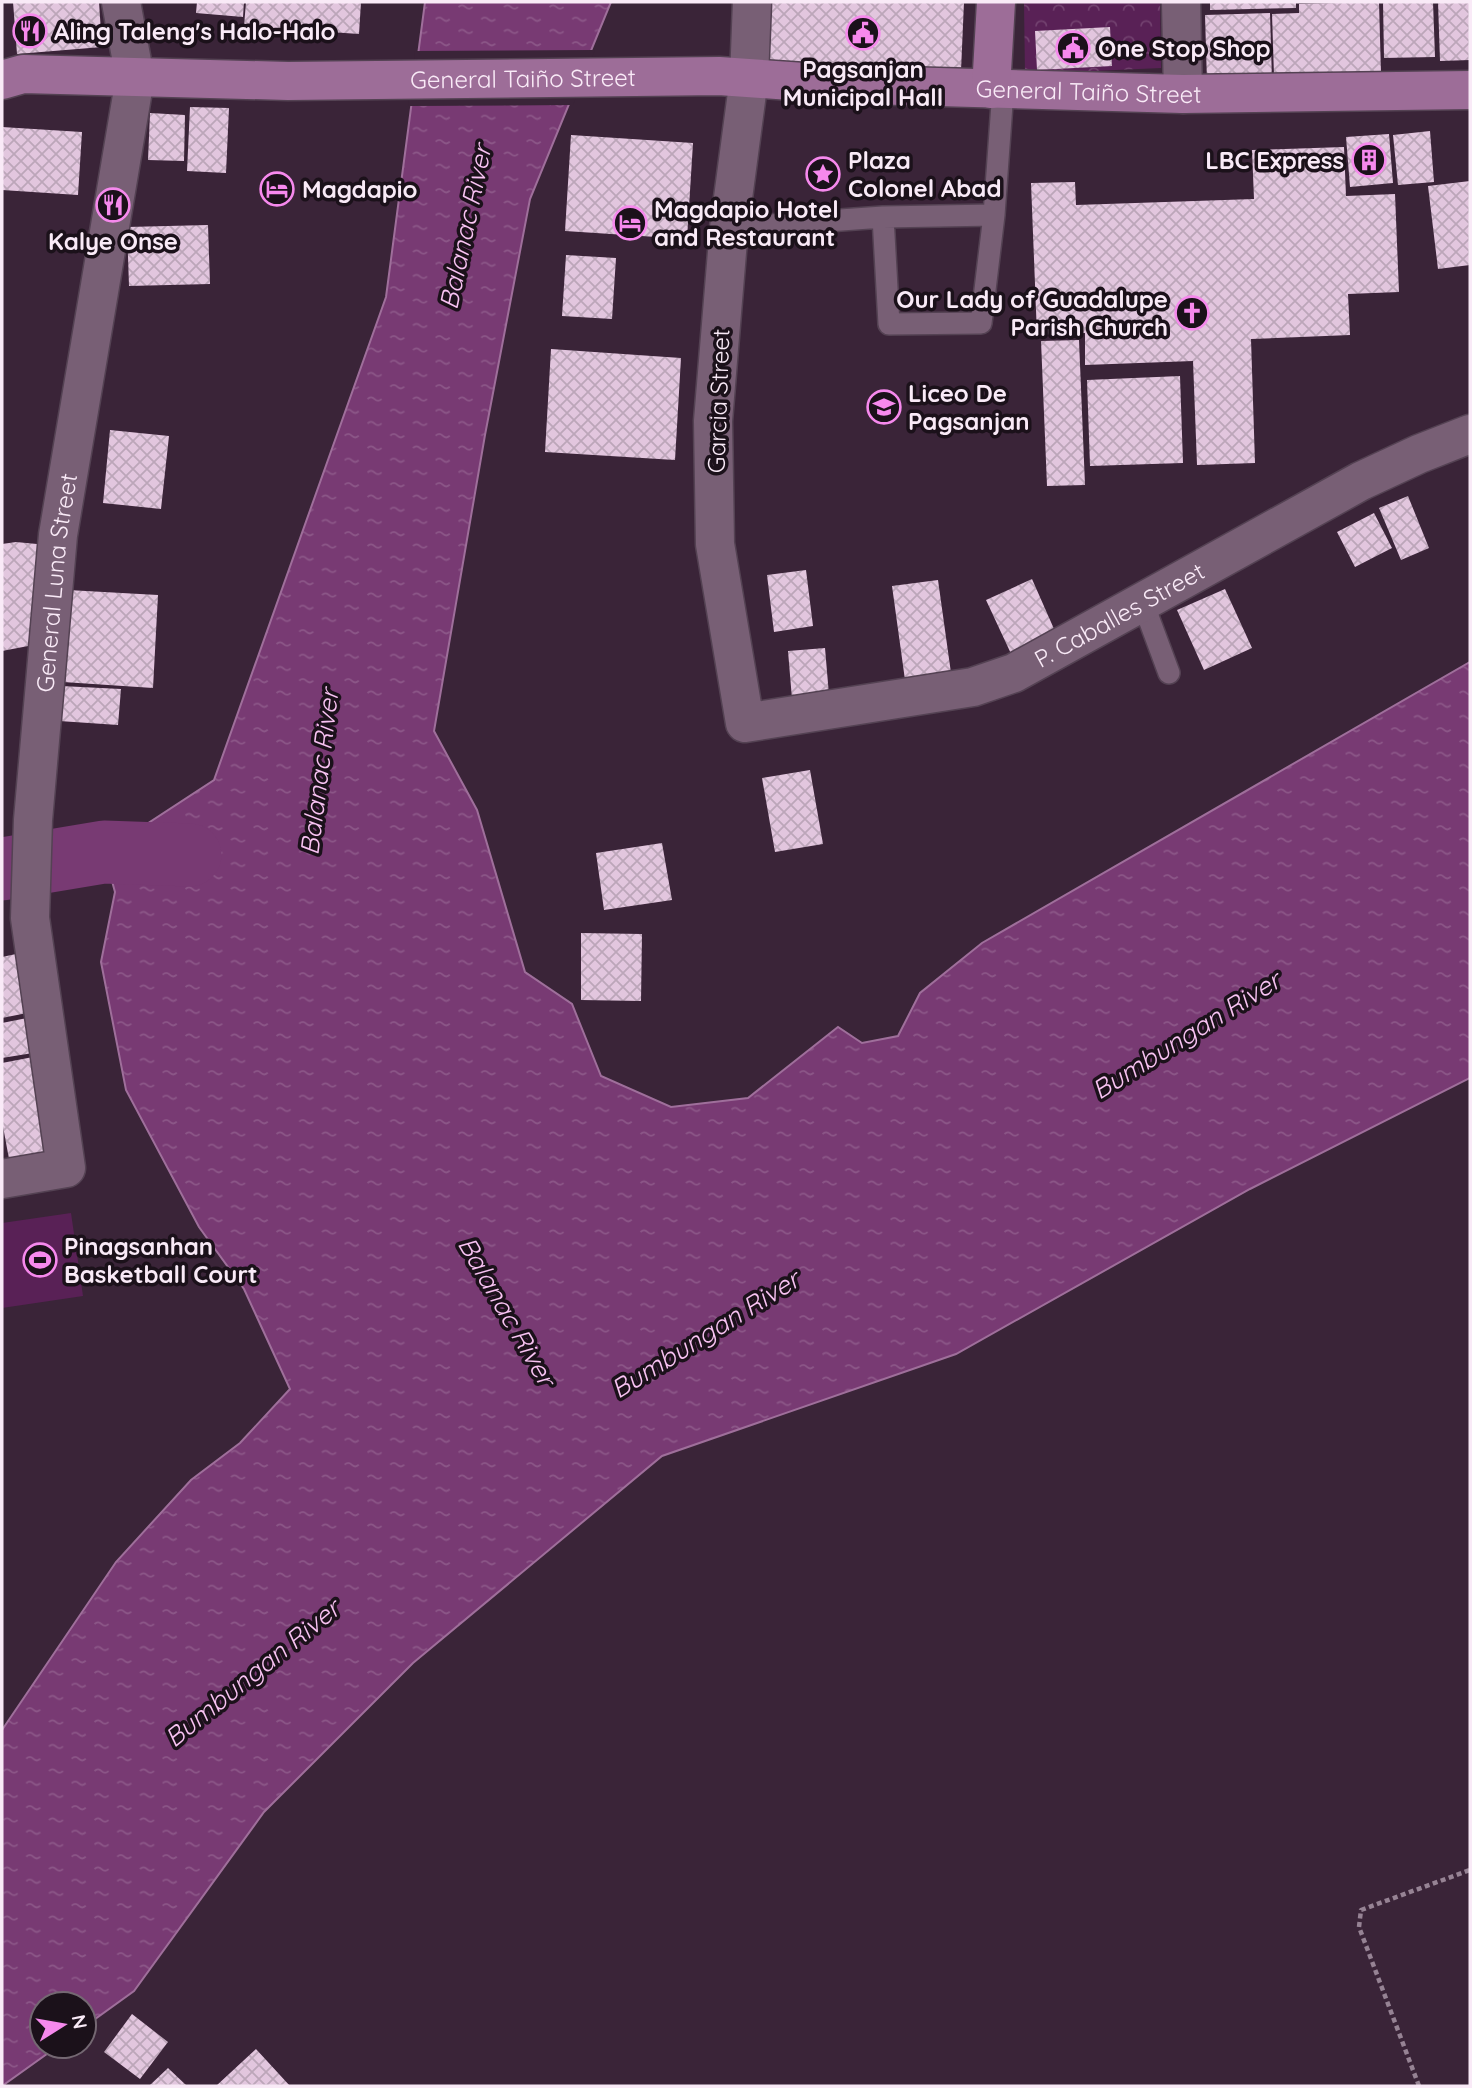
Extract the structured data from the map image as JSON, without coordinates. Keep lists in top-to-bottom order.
{
  "streets": {
    "main road": ["General Taiño Street"],
    "street": ["Garcia Street", "General Luna Street", "P. Caballes Street"]
  },
  "crossings": [
    ["General Taiño Street", "Garcia Street"],
    ["General Taiño Street", "General Luna Street"],
    ["Garcia Street", "P. Caballes Street"]
  ],
  "water": ["Balanac River", "Bumbungan River"],
  "places": {
    "restaurant": ["Aling Taleng's Halo-Halo", "Kalye Onse"],
    "public building": ["Pagsanjan Municipal Hall", "One Stop Shop"],
    "building": ["LBC Express"],
    "place": ["Plaza Colonel Abad"],
    "hotel": ["Magdapio", "Magdapio Hotel and Restaurant"],
    "church": ["Our Lady of Guadalupe Parish Church"],
    "school or university": ["Liceo De Pagsanjan"],
    "sports": ["Pinagsanhan Basketball Court"]
  },
  "north": "right"
}
